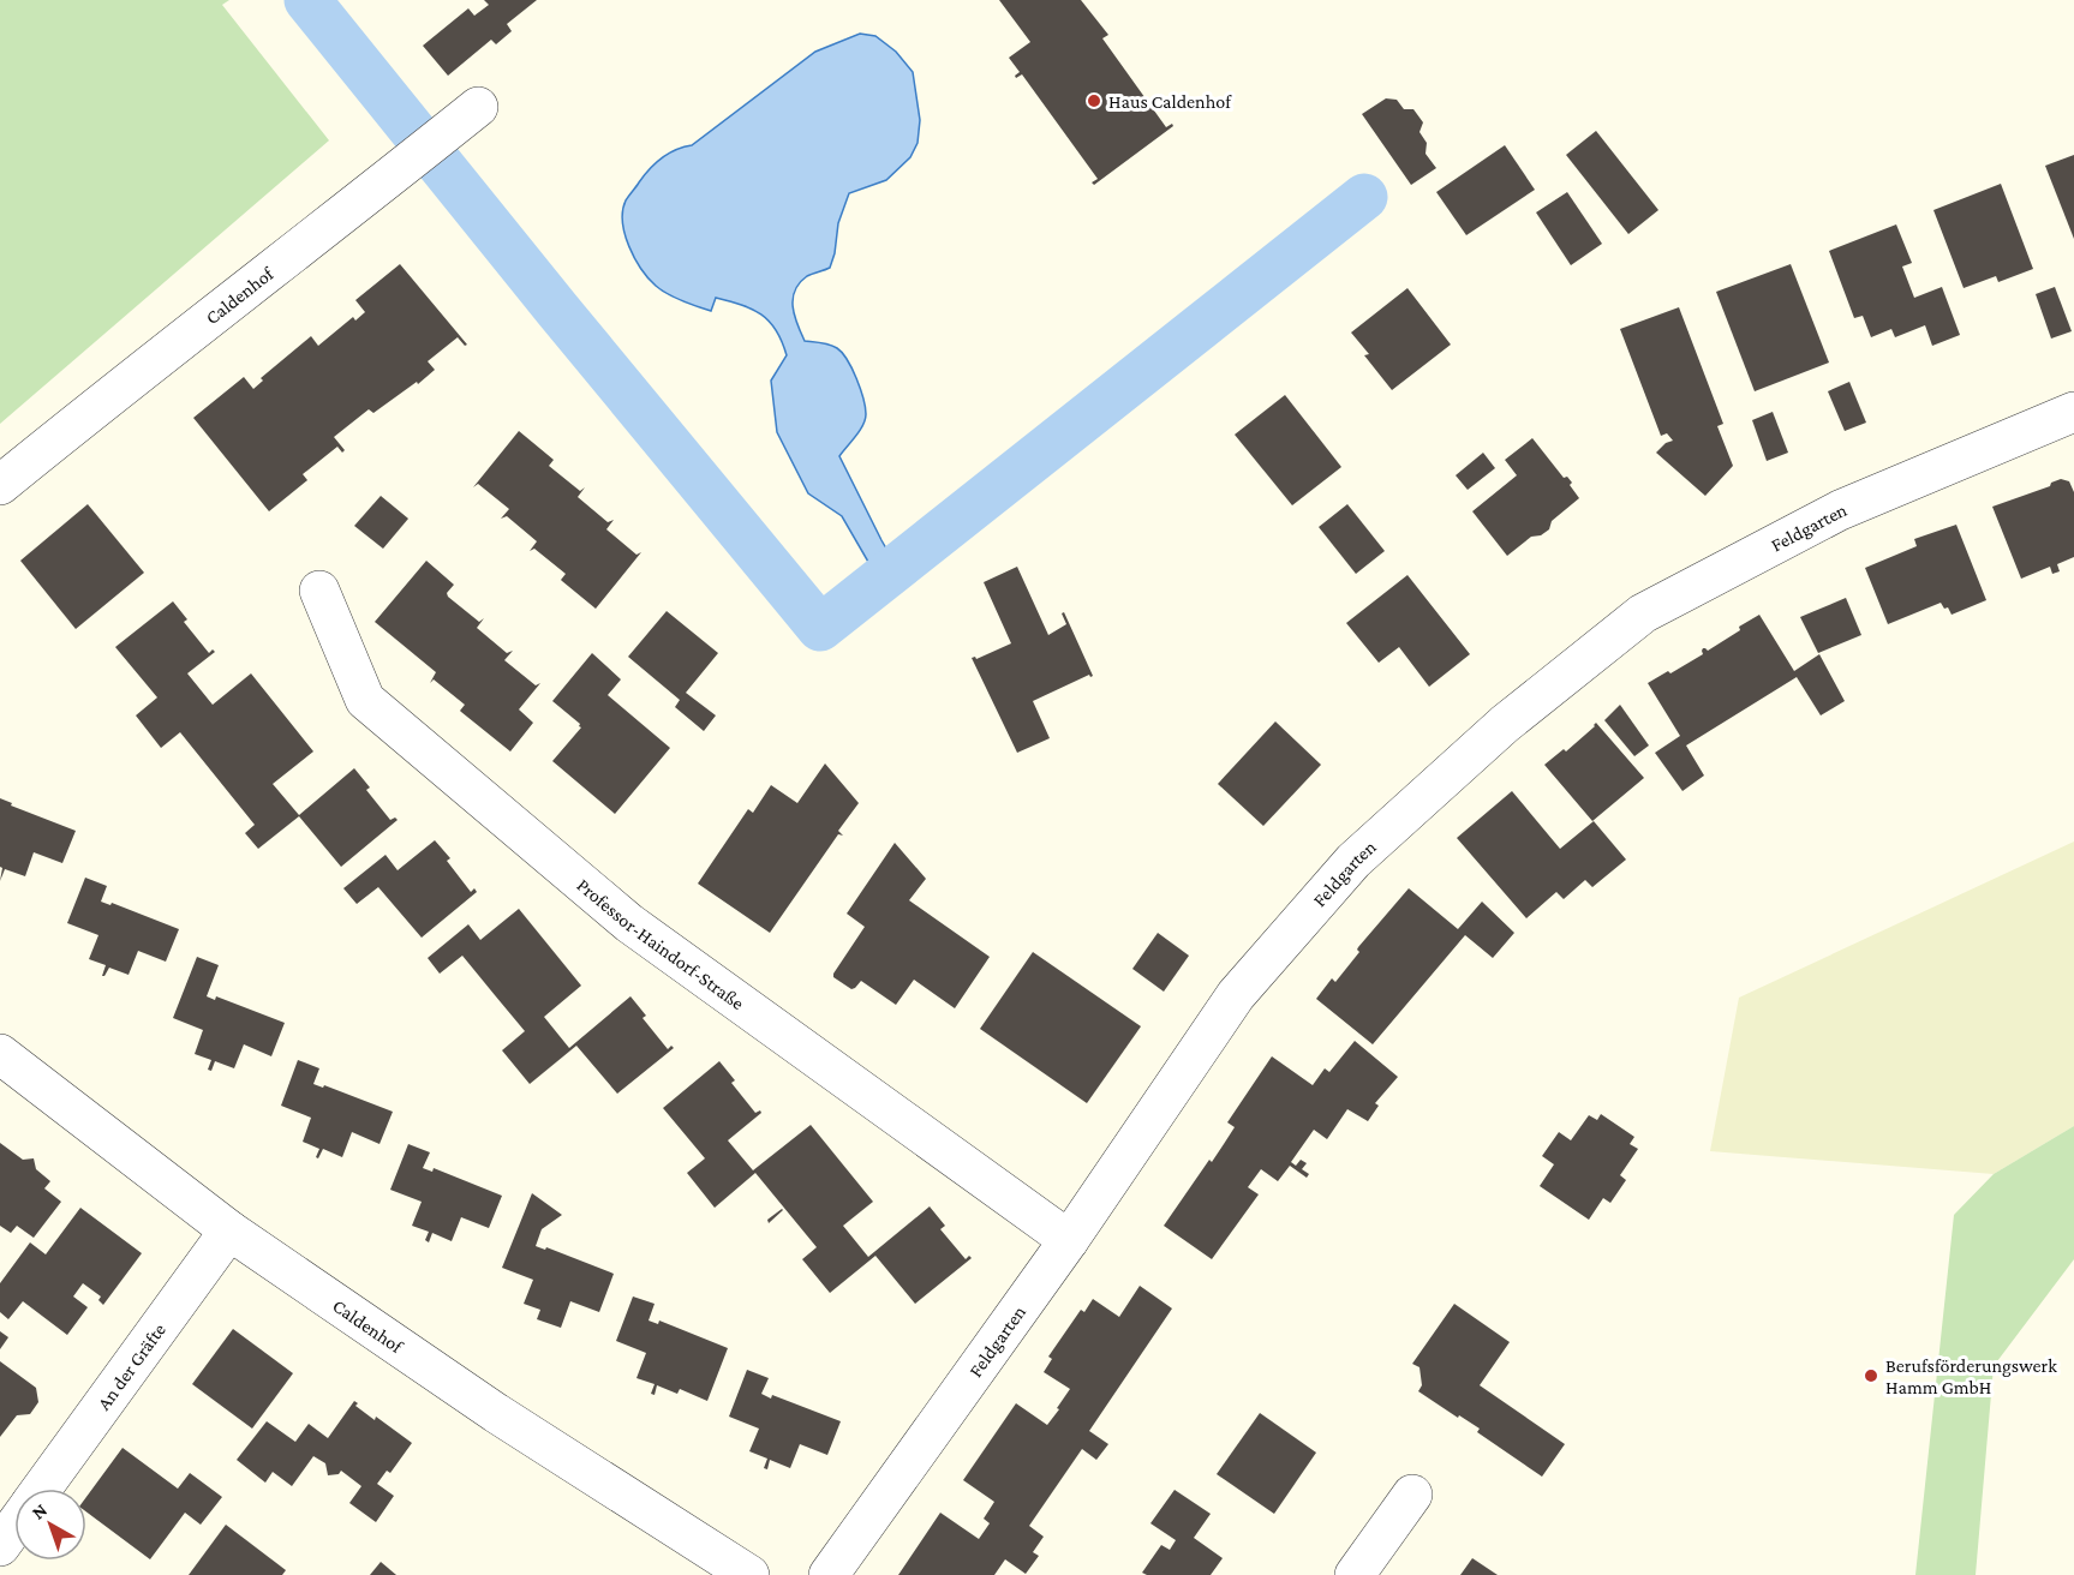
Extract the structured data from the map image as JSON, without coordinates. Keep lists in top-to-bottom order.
{
  "streets": {
    "street": [
      "Caldenhof",
      "Feldgarten",
      "Professor-Haindorf-Straße",
      "An der Gräfte"
    ]
  },
  "crossings": [
    ["Caldenhof", "An der Gräfte"],
    ["Feldgarten", "Professor-Haindorf-Straße"]
  ],
  "places": ["Haus Caldenhof", "Berufsförderungswerk Hamm GmbH"],
  "north": "top left"
}
